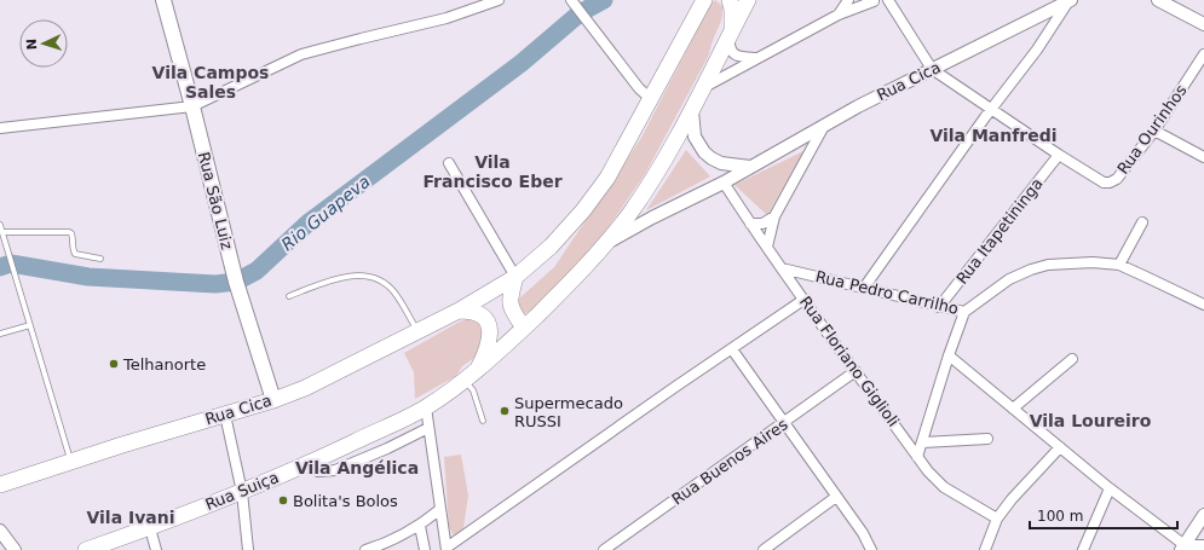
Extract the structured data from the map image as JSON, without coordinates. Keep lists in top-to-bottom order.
{
  "streets": {
    "main road": ["Rua Cica", "Rua São Luiz", "Rua Suiça"],
    "street": [
      "Rua Ourinhos",
      "Rua Itapetininga",
      "Rua Pedro Carrilho",
      "Rua Floriano Giglioli",
      "Rua Buenos Aires"
    ]
  },
  "crossings": [
    ["Rua Cica", "Rua São Luiz"],
    ["Rua Cica", "Rua Floriano Giglioli"],
    ["Rua Cica", "Rua Suiça"],
    ["Rua Ourinhos", "Rua Itapetininga"],
    ["Rua Itapetininga", "Rua Pedro Carrilho"],
    ["Rua Pedro Carrilho", "Rua Floriano Giglioli"],
    ["Rua Floriano Giglioli", "Rua Buenos Aires"]
  ],
  "districts": [
    "Vila Campos Sales",
    "Vila Manfredi",
    "Vila Francisco Eber",
    "Vila Loureiro",
    "Vila Angélica",
    "Vila Ivani"
  ],
  "water": ["Rio Guapeva"],
  "places": ["Telhanorte", "Supermecado RUSSI", "Bolita's Bolos"],
  "scale_bar": "100 m",
  "north": "left"
}
